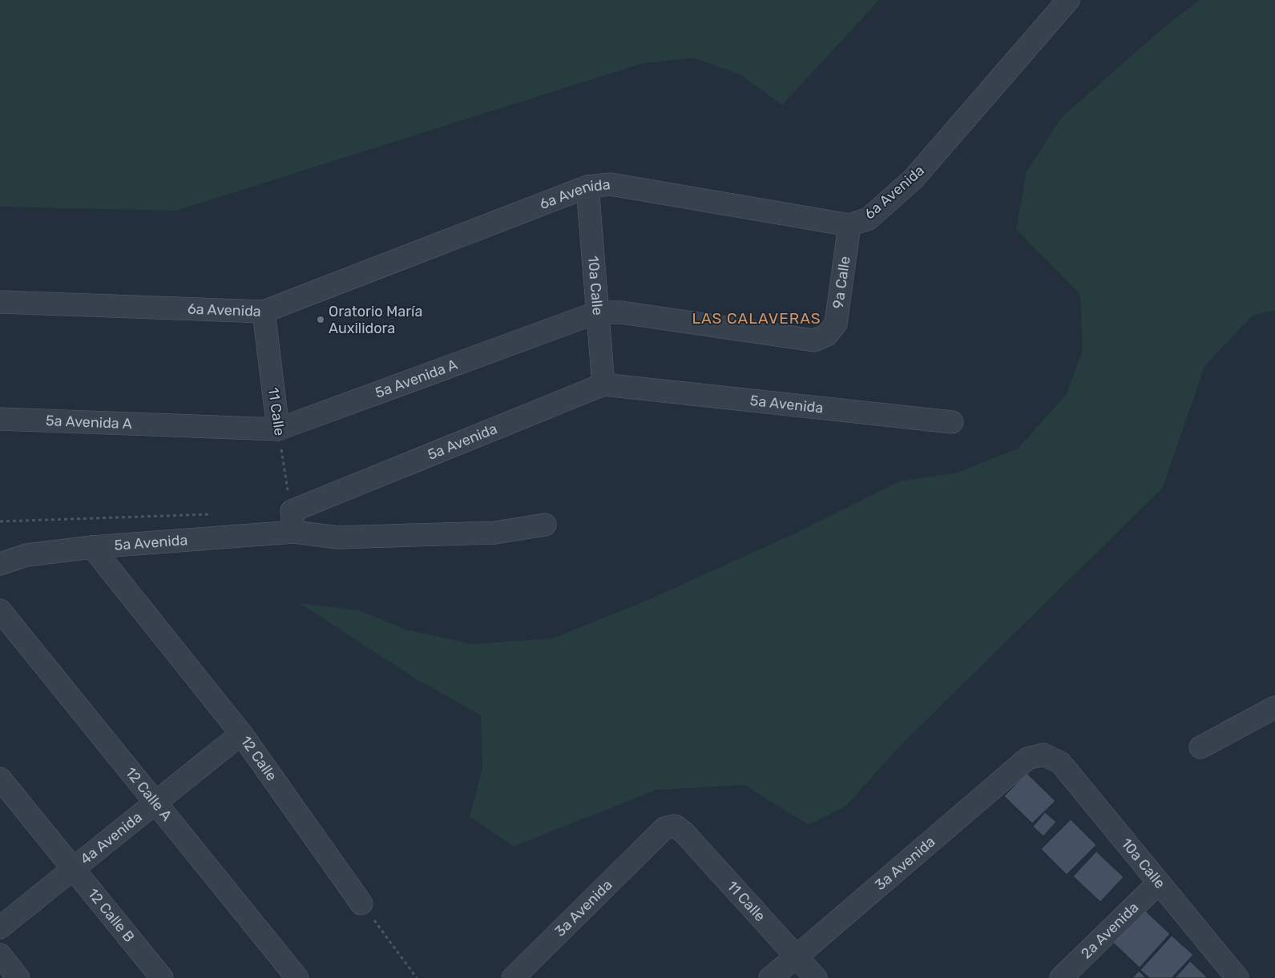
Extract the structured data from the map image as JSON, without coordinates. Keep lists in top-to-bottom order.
{
  "streets": {
    "street": [
      "6a Avenida",
      "9a Calle",
      "10a Calle",
      "5a Avenida A",
      "5a Avenida",
      "11 Calle",
      "12 Calle",
      "12 Calle A",
      "4a Avenida",
      "3a Avenida",
      "12 Calle B",
      "2a Avenida"
    ]
  },
  "crossings": [
    ["6a Avenida", "9a Calle"],
    ["6a Avenida", "10a Calle"],
    ["6a Avenida", "11 Calle"],
    ["9a Calle", "5a Avenida A"],
    ["10a Calle", "5a Avenida A"],
    ["10a Calle", "5a Avenida"],
    ["10a Calle", "3a Avenida"],
    ["10a Calle", "2a Avenida"],
    ["5a Avenida A", "11 Calle"],
    ["5a Avenida", "11 Calle"],
    ["5a Avenida", "12 Calle"],
    ["11 Calle", "3a Avenida"],
    ["12 Calle", "4a Avenida"],
    ["12 Calle A", "4a Avenida"],
    ["4a Avenida", "12 Calle B"]
  ],
  "districts": ["LAS CALAVERAS"],
  "places": ["Oratorio María Auxilidora"]
}
